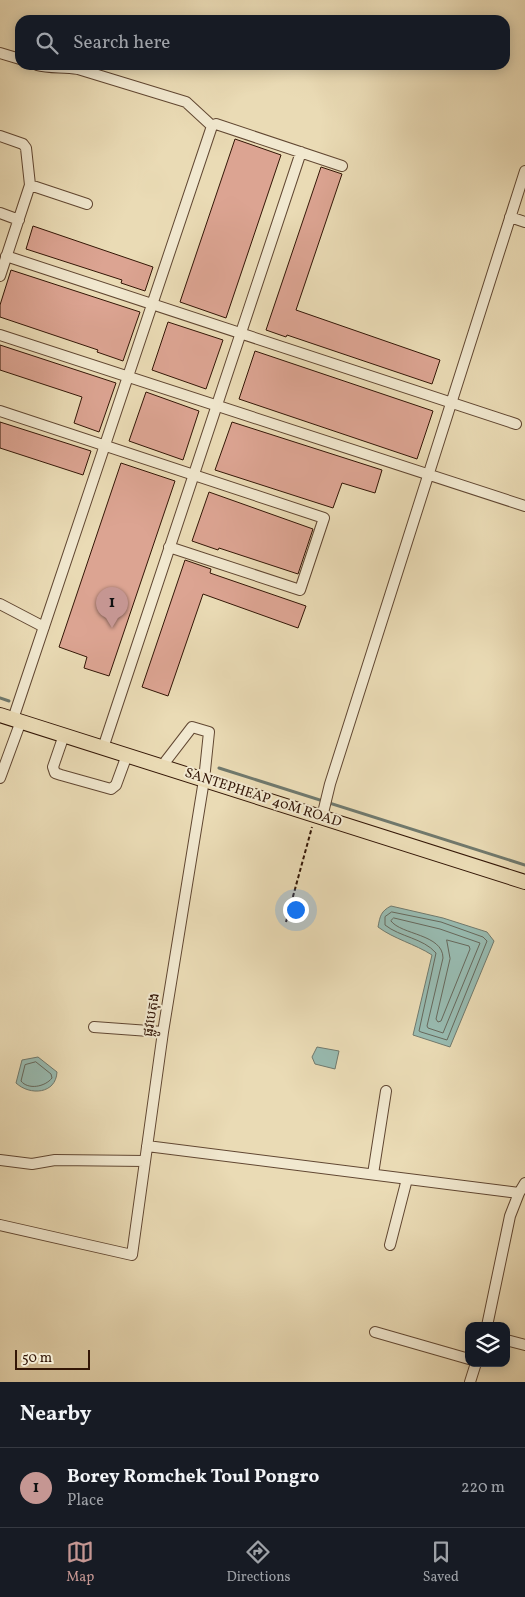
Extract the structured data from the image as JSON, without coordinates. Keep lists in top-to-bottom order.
{
  "streets": {
    "main road": ["SANTEPHEAP 40M ROAD"],
    "street": ["ផ្លូវបេតុង"]
  },
  "crossings": [
    ["SANTEPHEAP 40M ROAD", "ផ្លូវបេតុង"]
  ],
  "scale_bar": "50 m",
  "page": {
    "search": "Search here",
    "pins": "1",
    "scale": "50 m",
    "heading": "Nearby",
    "list": [
      {
        "mark": "1",
        "name": "Borey Romchek Toul Pongro",
        "note": "Place",
        "value": "220 m"
      }
    ],
    "nav": ["Map", "Directions", "Saved"]
  }
}
